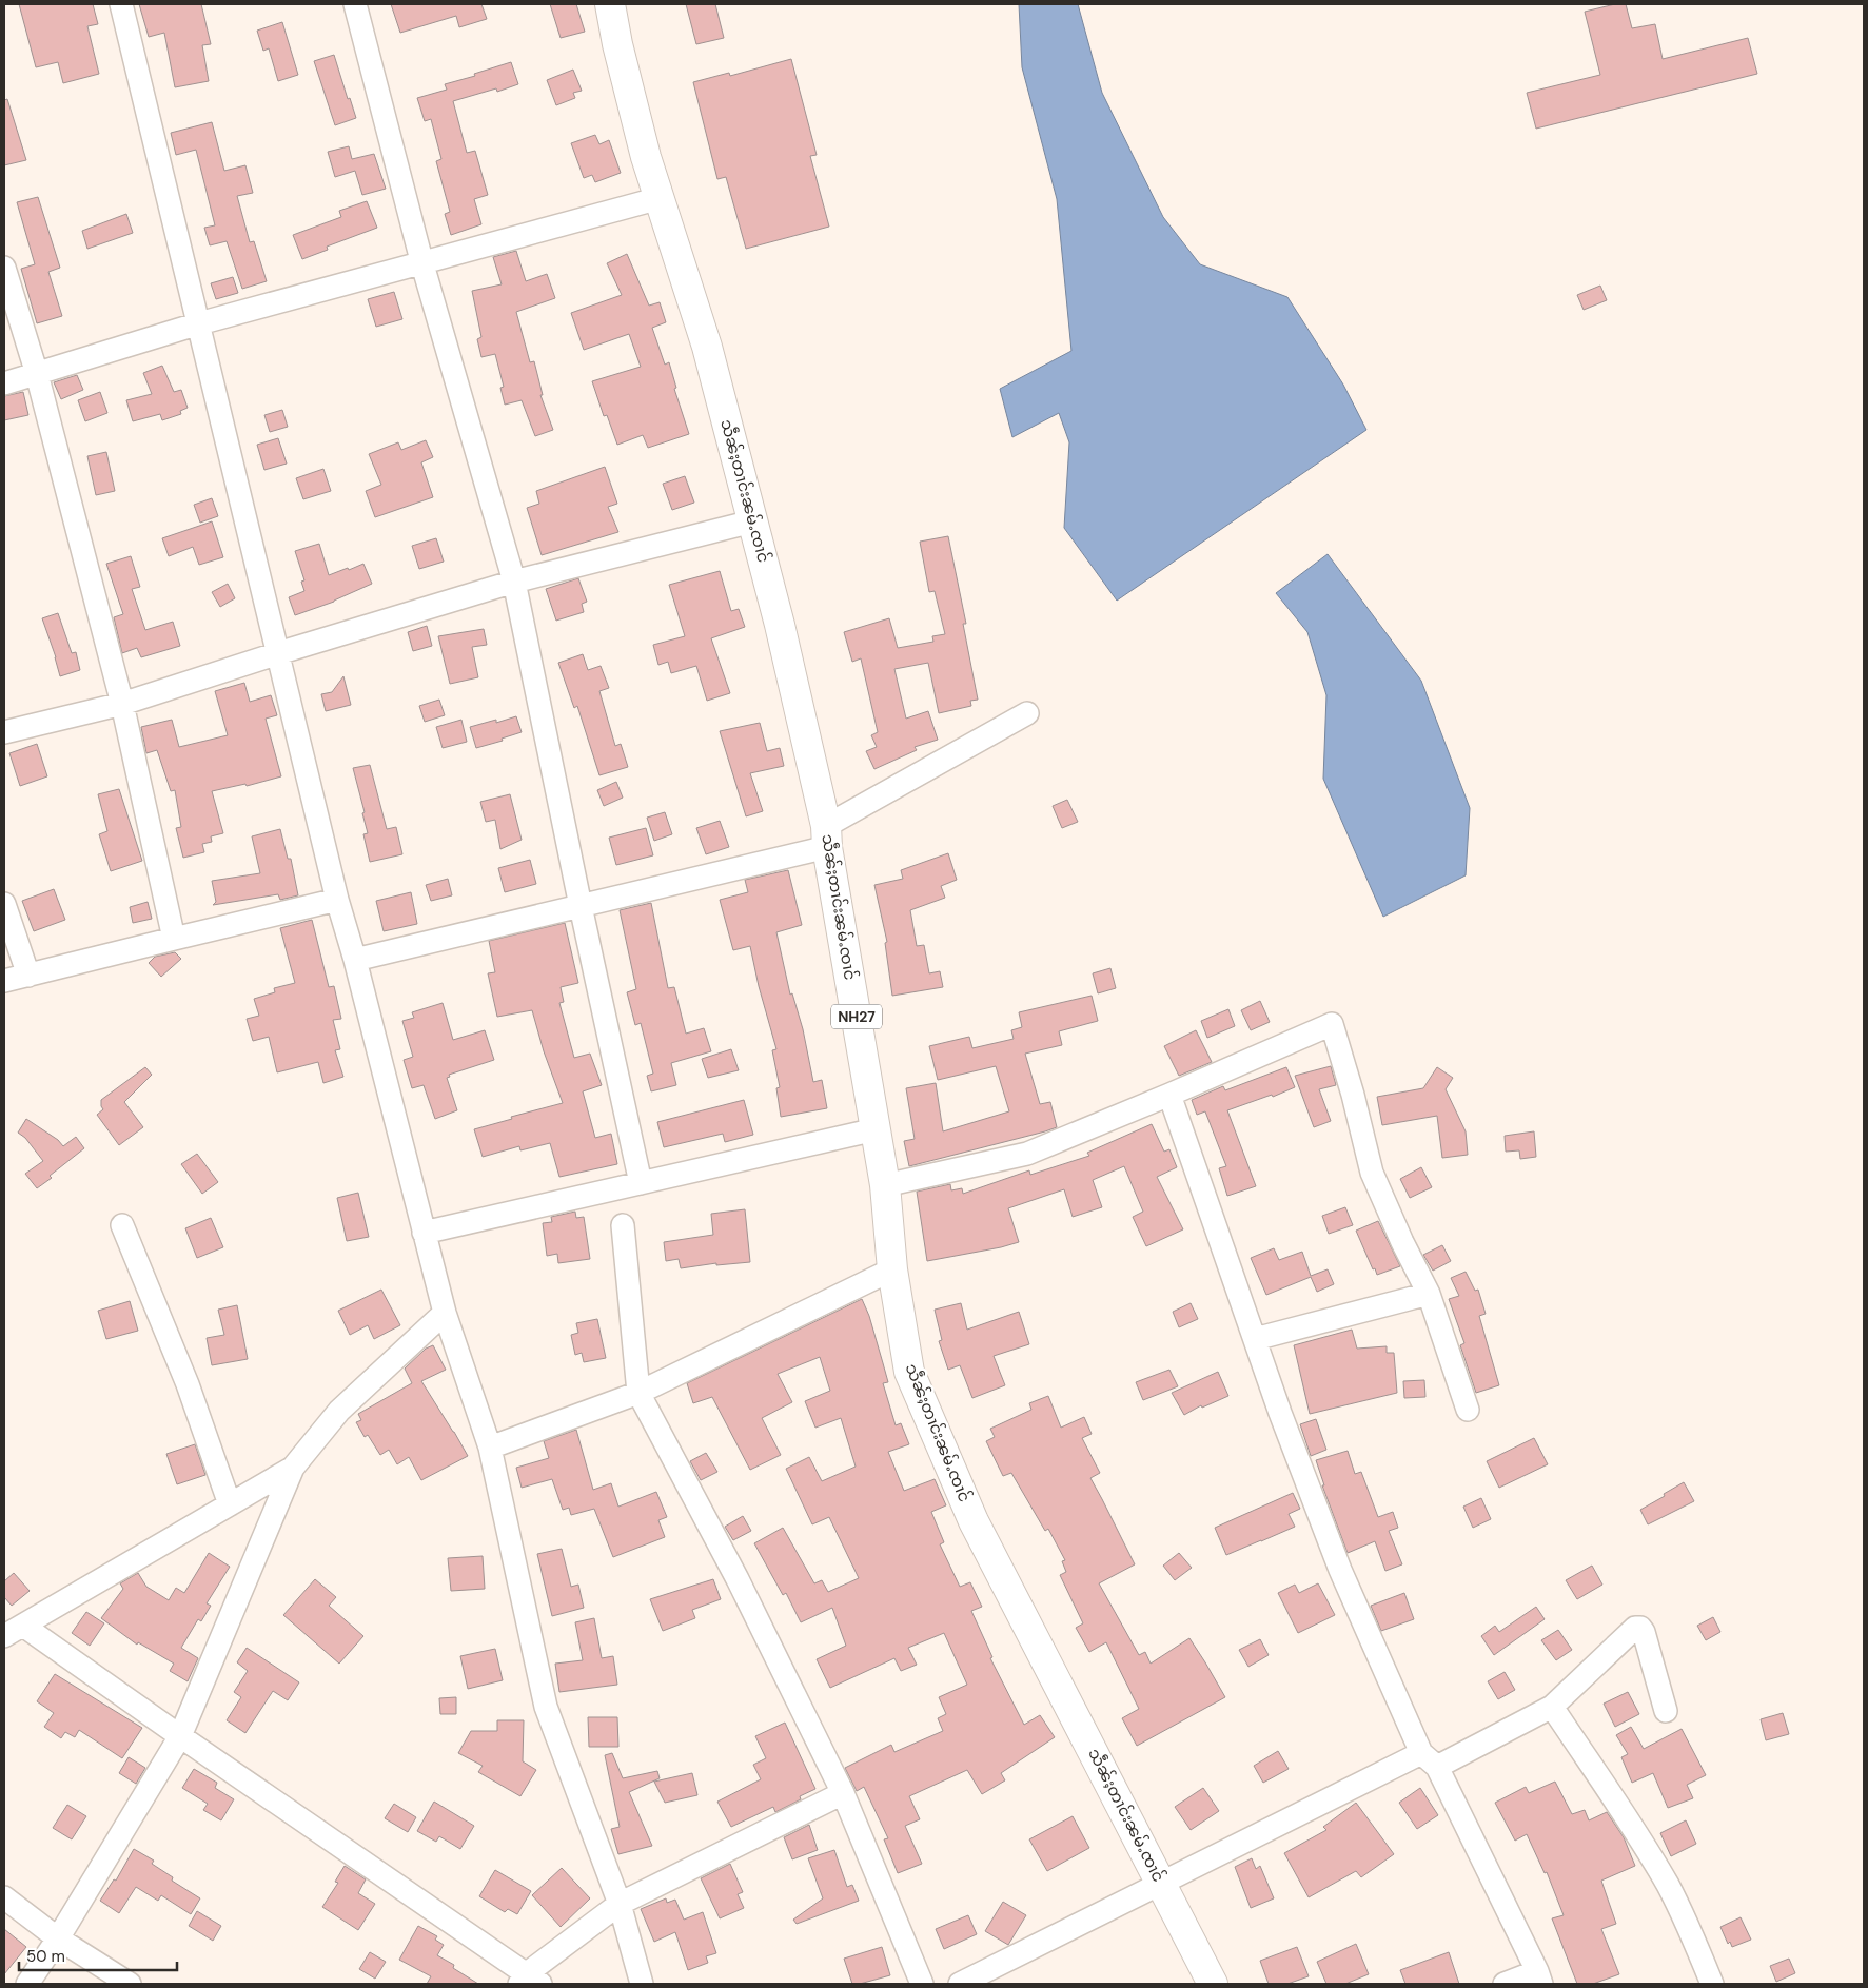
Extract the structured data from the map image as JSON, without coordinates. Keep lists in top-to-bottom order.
{
  "streets": {
    "highway": ["သဵၼ်ႈတၢင်းၼမ်ႉၸၢင်", "NH27"]
  },
  "scale_bar": "50 m"
}
